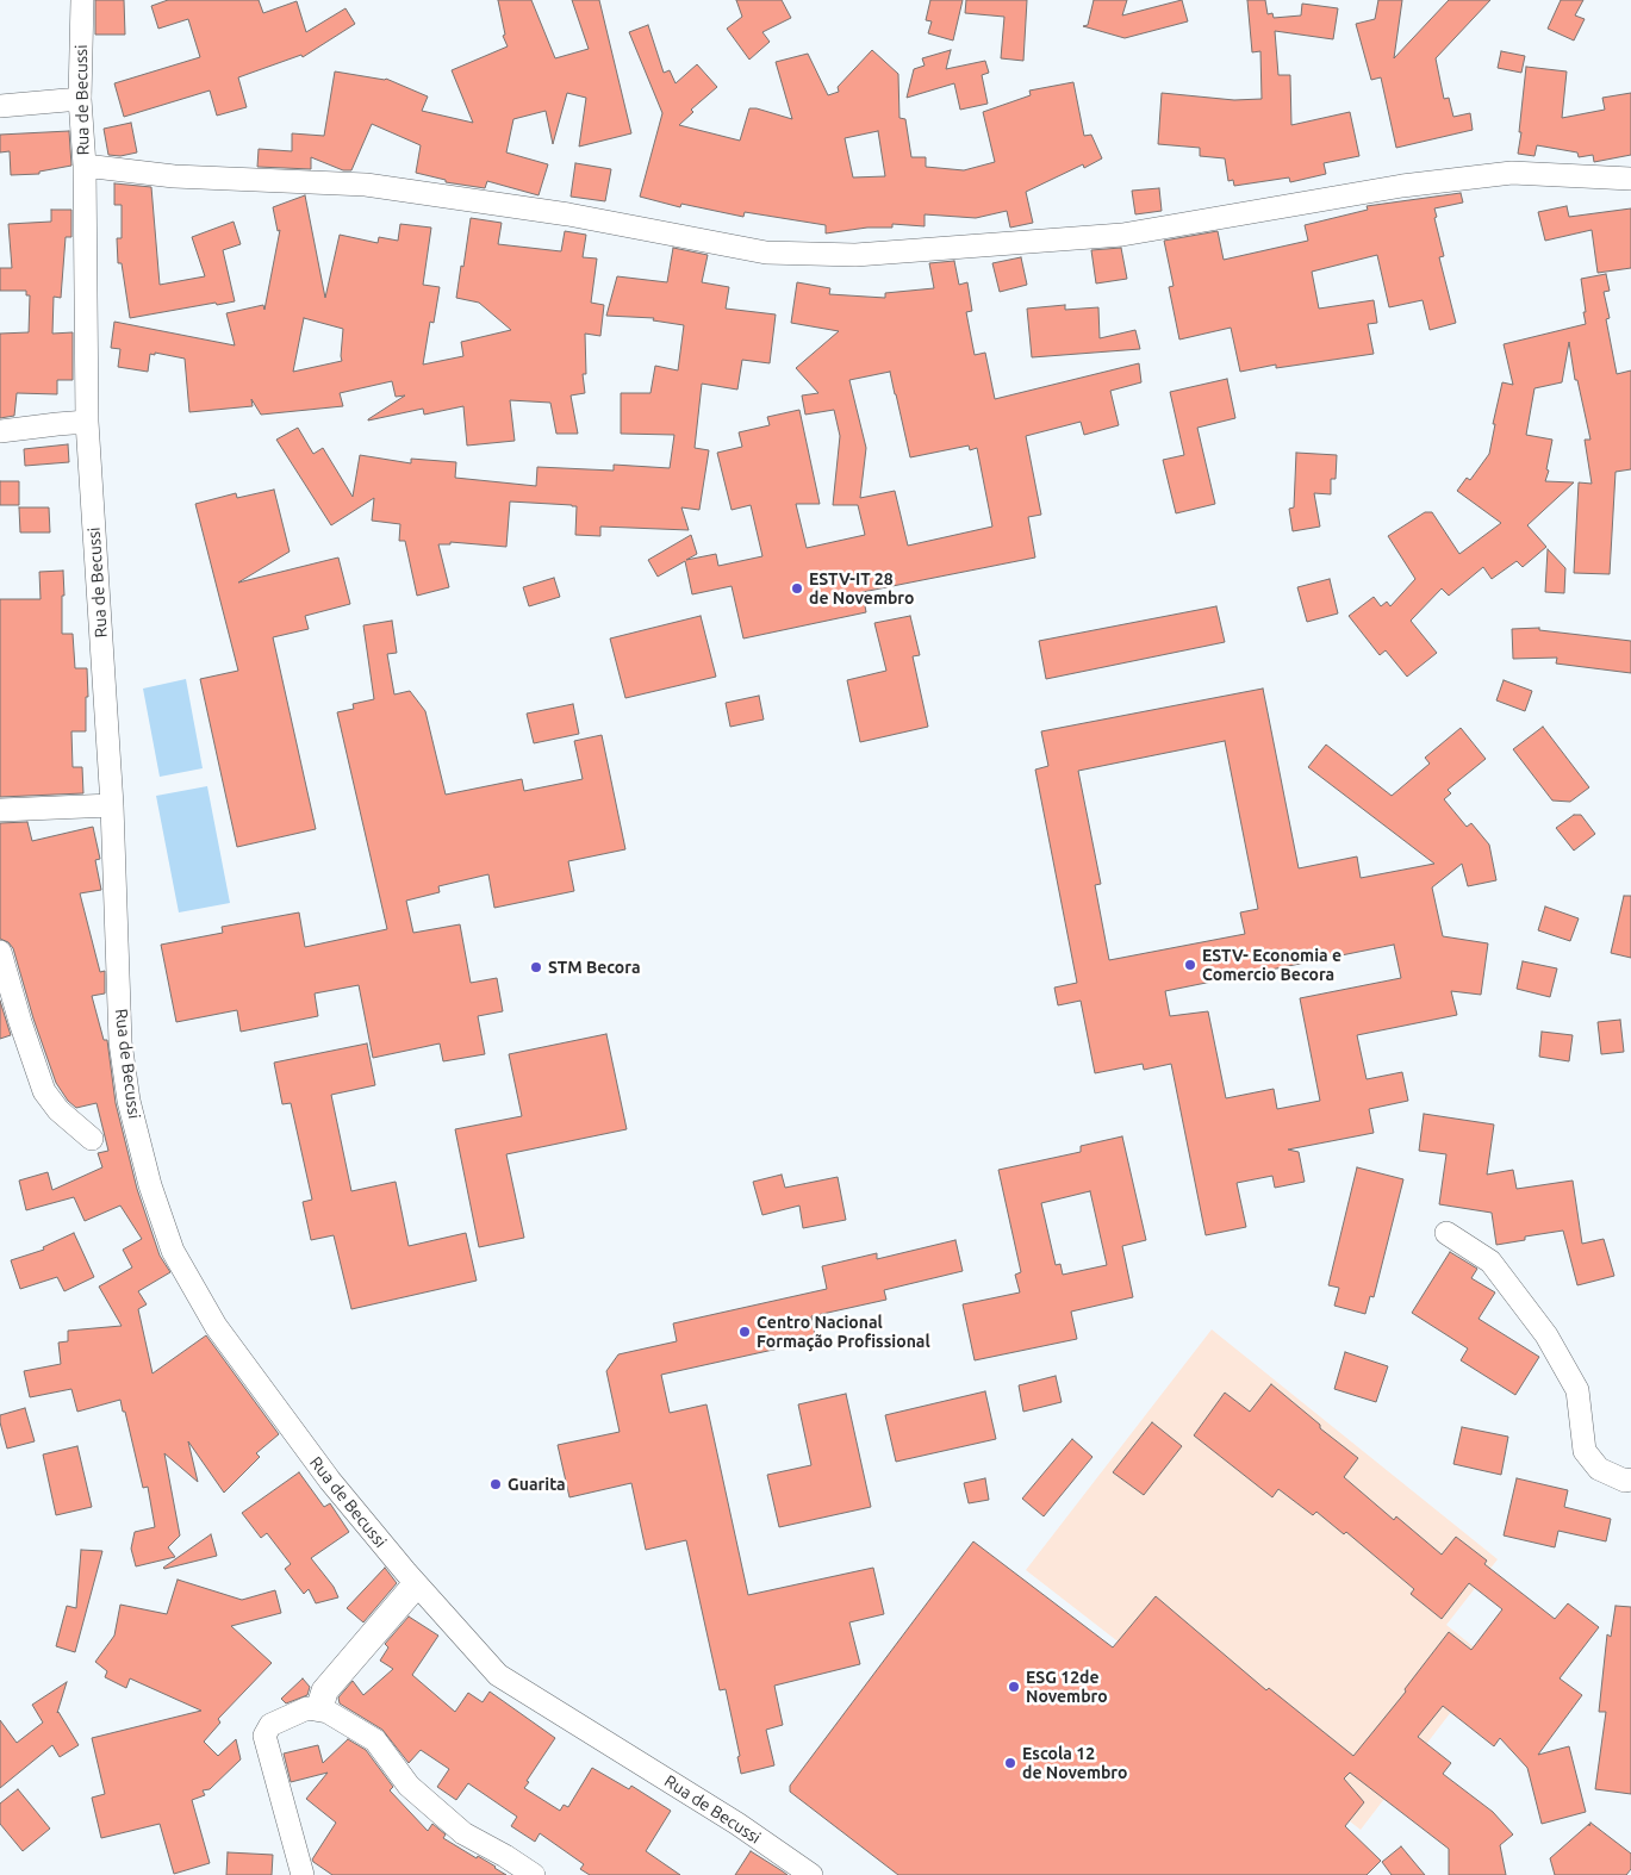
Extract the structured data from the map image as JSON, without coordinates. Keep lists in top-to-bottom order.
{
  "streets": {
    "street": ["Rua de Becussi"]
  },
  "places": [
    "ESTV-IT 28 de Novembro",
    "ESTV- Economia e Comercio Becora",
    "STM Becora",
    "Centro Nacional Formação Profissional",
    "Guarita",
    "ESG 12de Novembro",
    "Escola 12 de Novembro"
  ]
}
